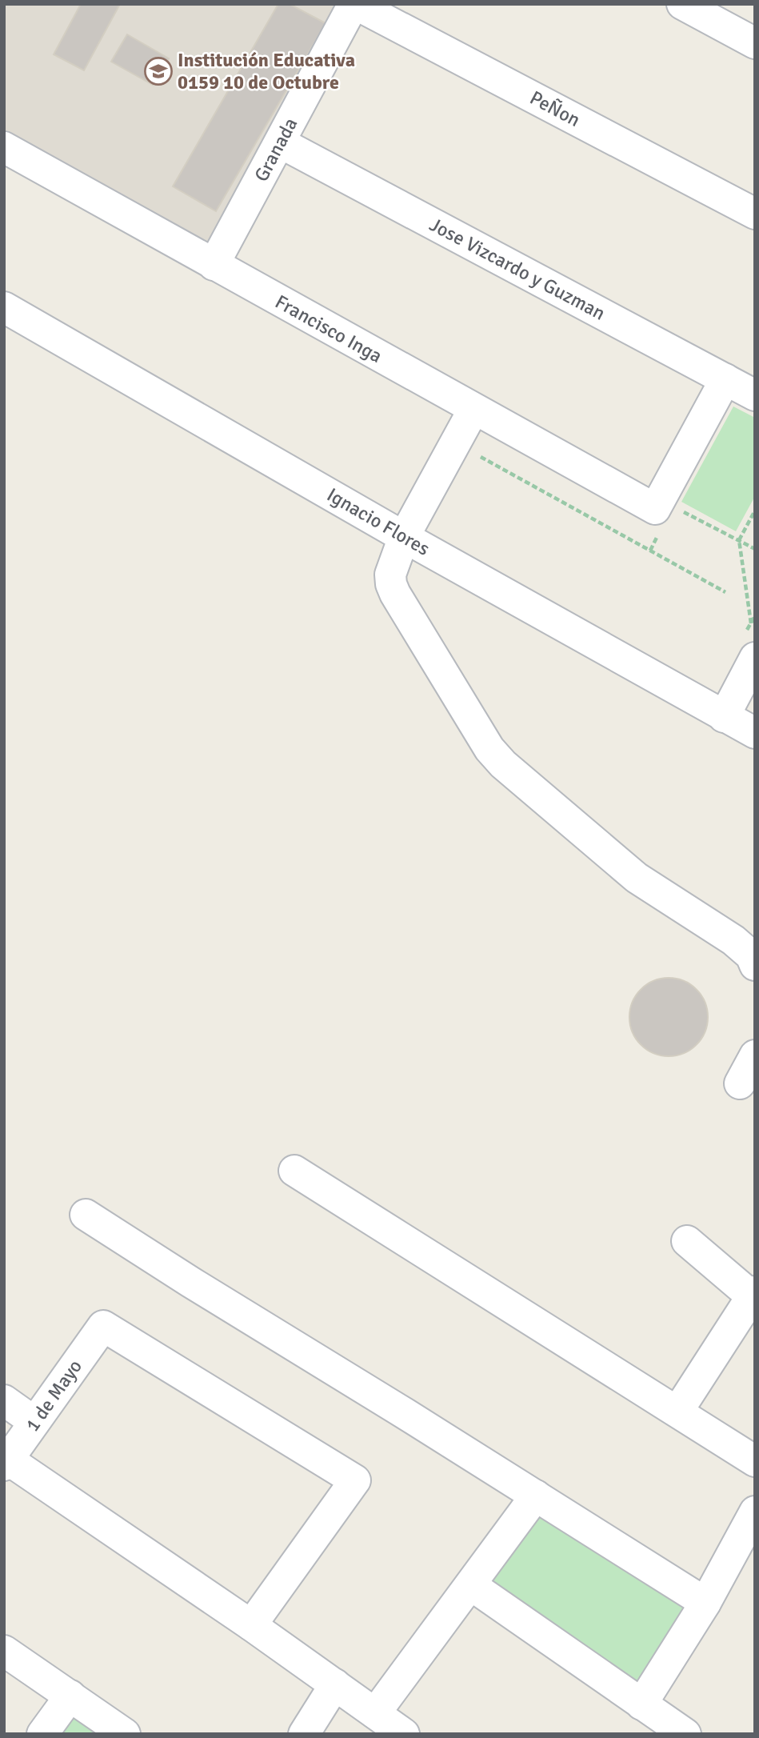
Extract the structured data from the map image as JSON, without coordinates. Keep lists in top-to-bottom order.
{
  "streets": {
    "street": [
      "PeÑon",
      "Granada",
      "Jose Vizcardo y Guzman",
      "Francisco Inga",
      "Ignacio Flores",
      "1 de Mayo"
    ]
  },
  "crossings": [
    ["PeÑon", "Granada"],
    ["Granada", "Jose Vizcardo y Guzman"],
    ["Granada", "Francisco Inga"]
  ],
  "places": {
    "school or university": ["Institución Educativa 0159 10 de Octubre"]
  }
}
